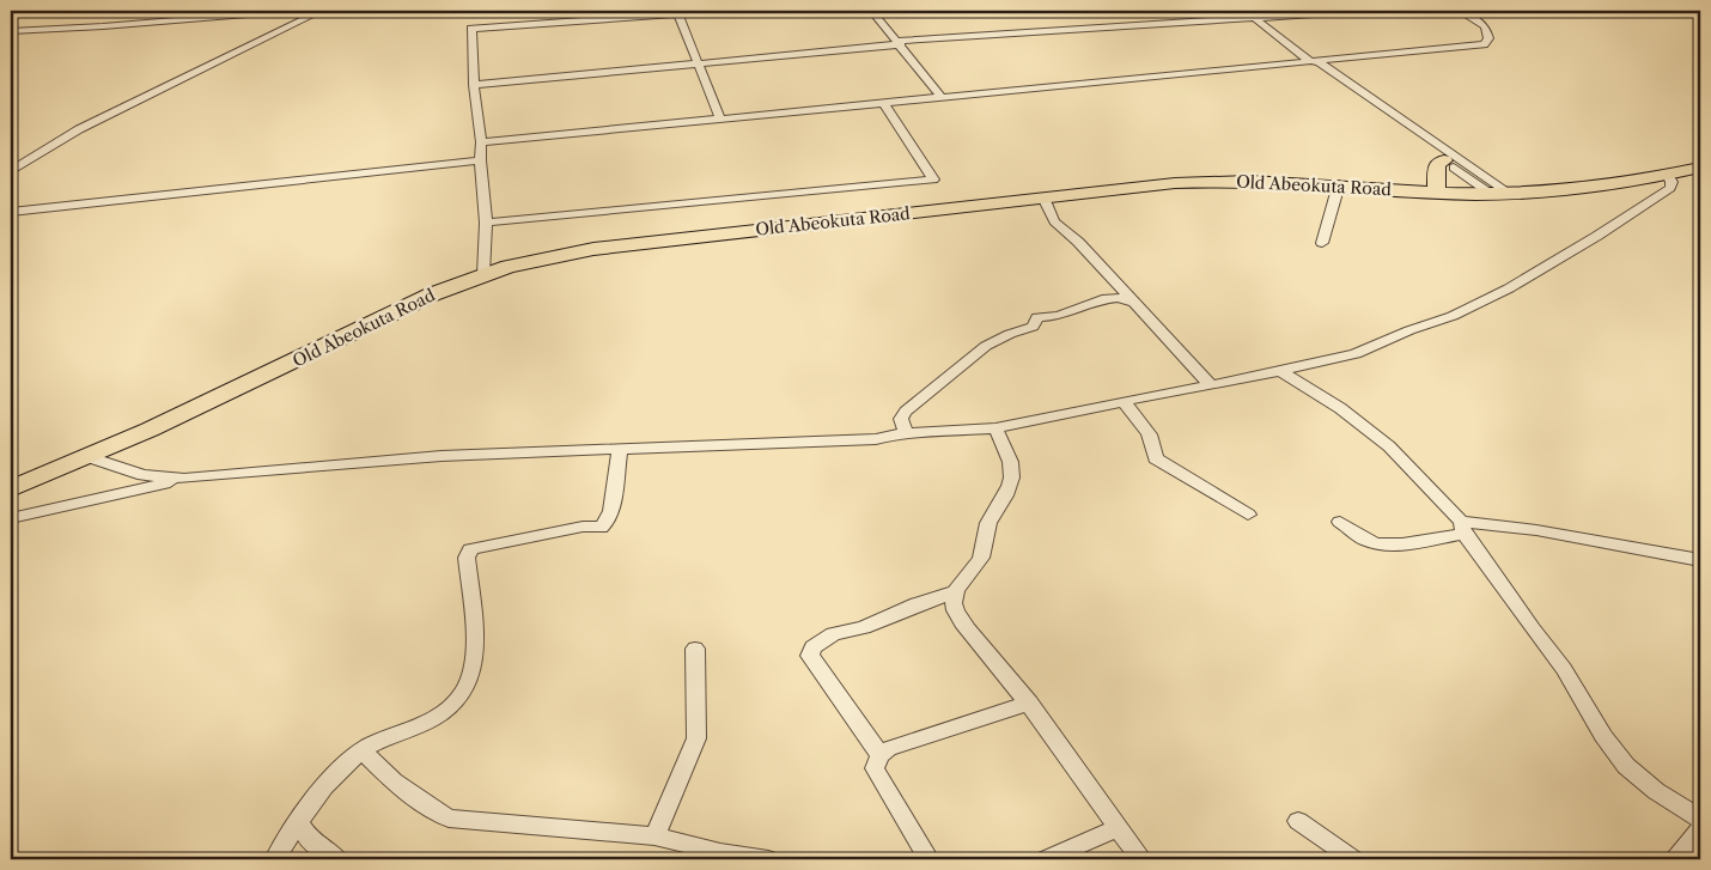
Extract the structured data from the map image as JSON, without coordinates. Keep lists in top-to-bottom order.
{
  "streets": {
    "highway": ["Old Abeokuta Road"]
  }
}
